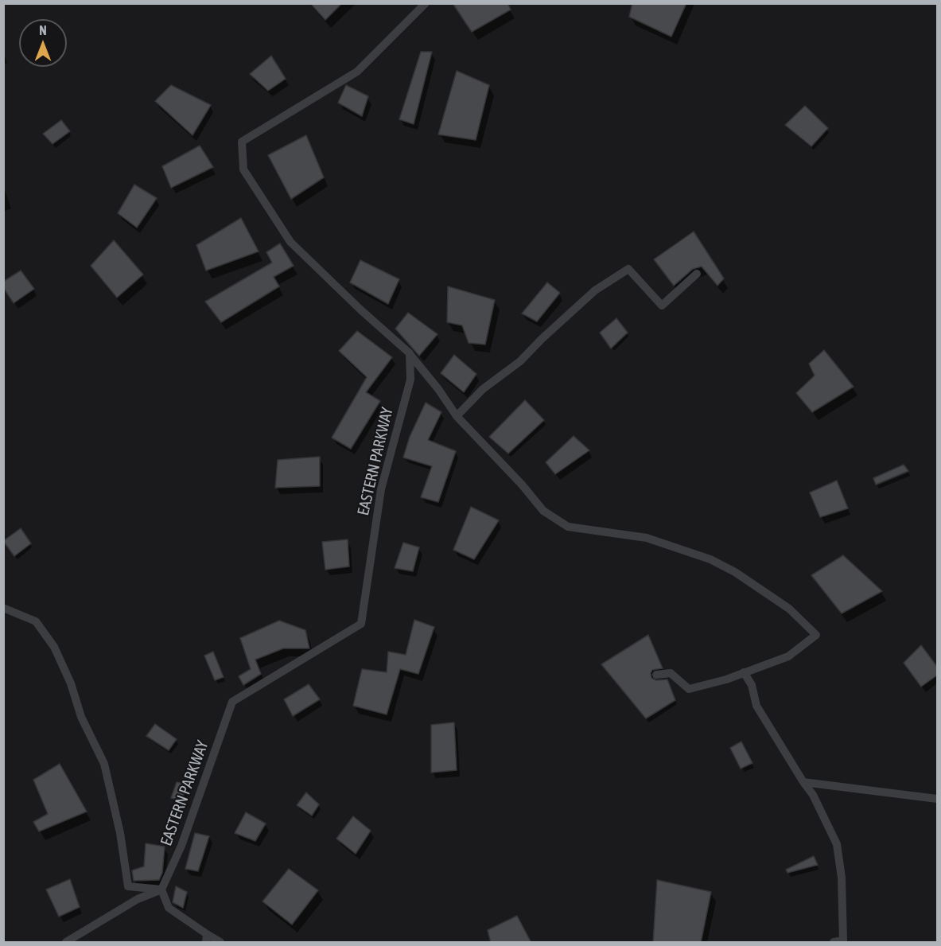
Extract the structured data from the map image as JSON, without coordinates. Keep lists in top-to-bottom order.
{
  "streets": {
    "street": ["EASTERN PARKWAY"]
  },
  "north": "top"
}
